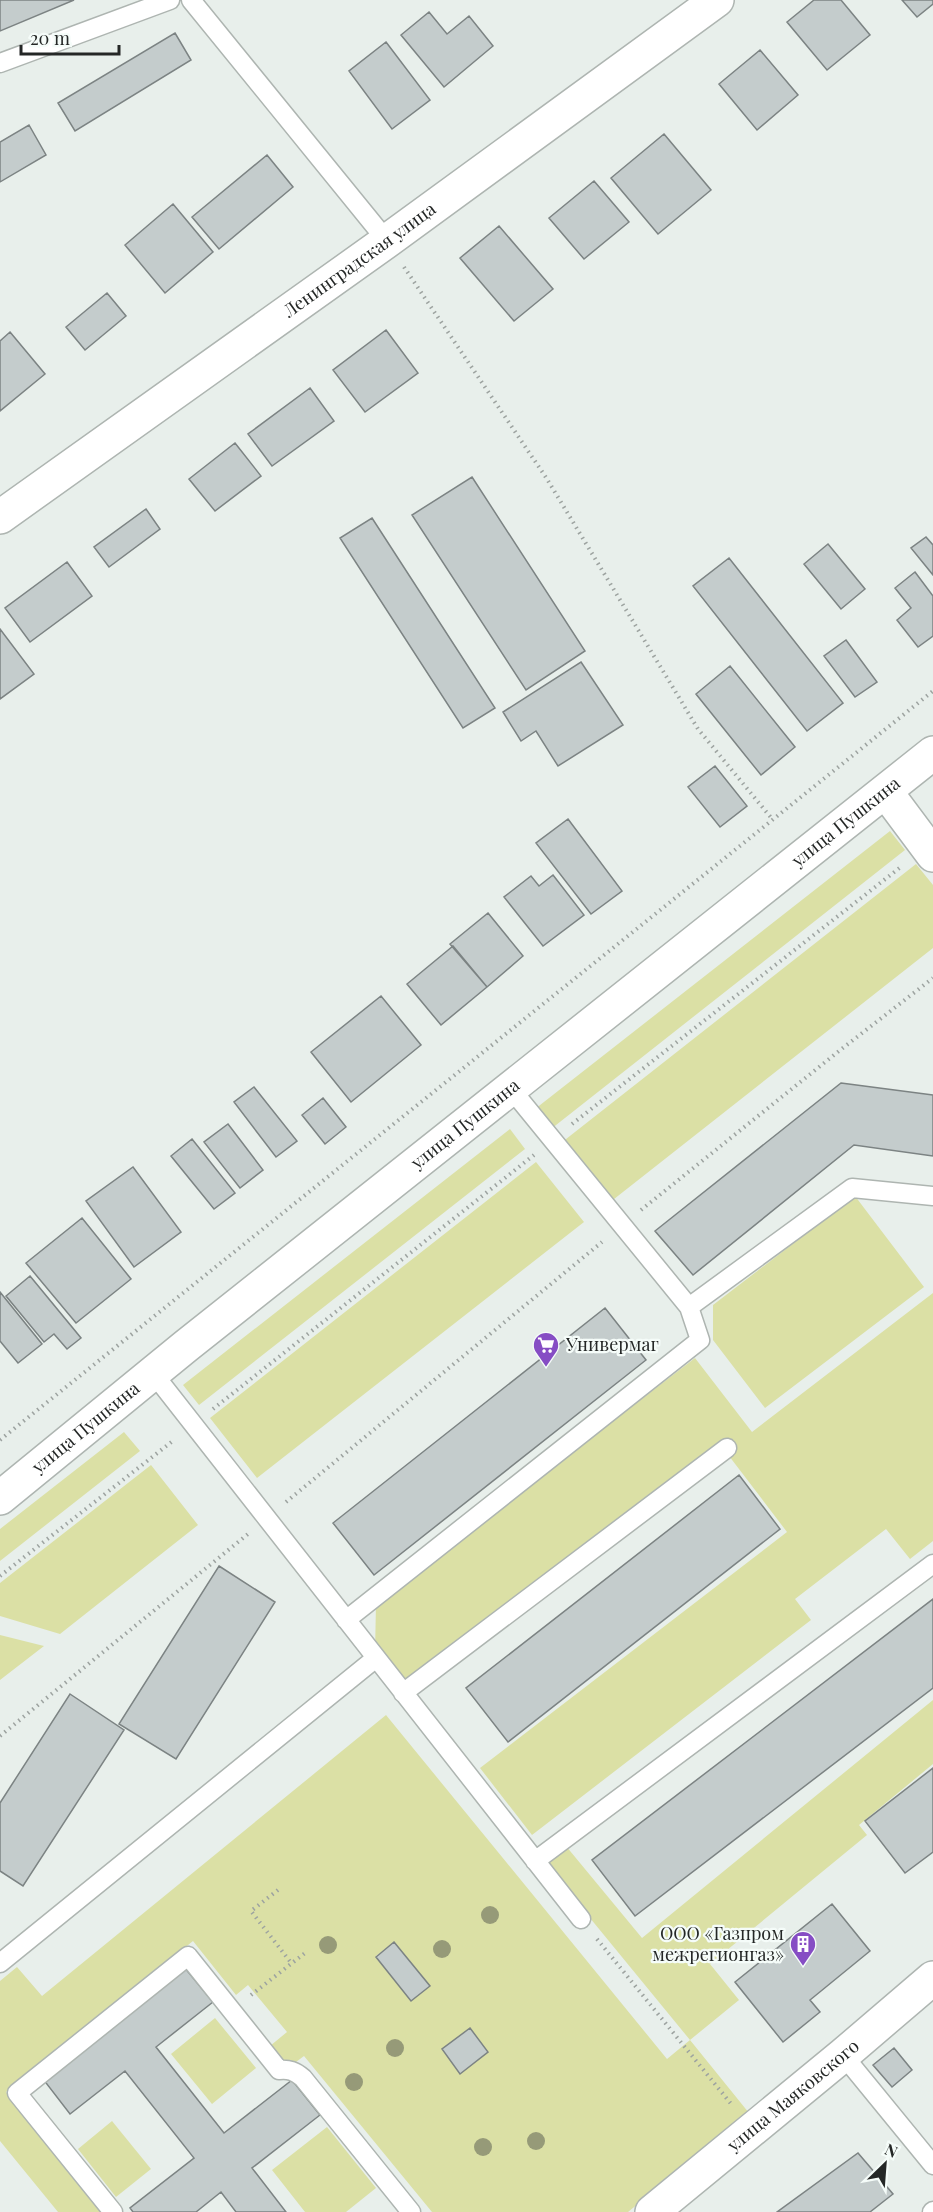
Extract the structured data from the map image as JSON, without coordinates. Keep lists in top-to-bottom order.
{
  "streets": {
    "street": ["Ленинградская улица", "улица Пушкина", "улица Маяковского"]
  },
  "places": {
    "supermarket": ["Универмаг"],
    "building": ["ООО «Газпром межрегионгаз»"]
  },
  "scale_bar": "20 m",
  "north": "top right"
}
